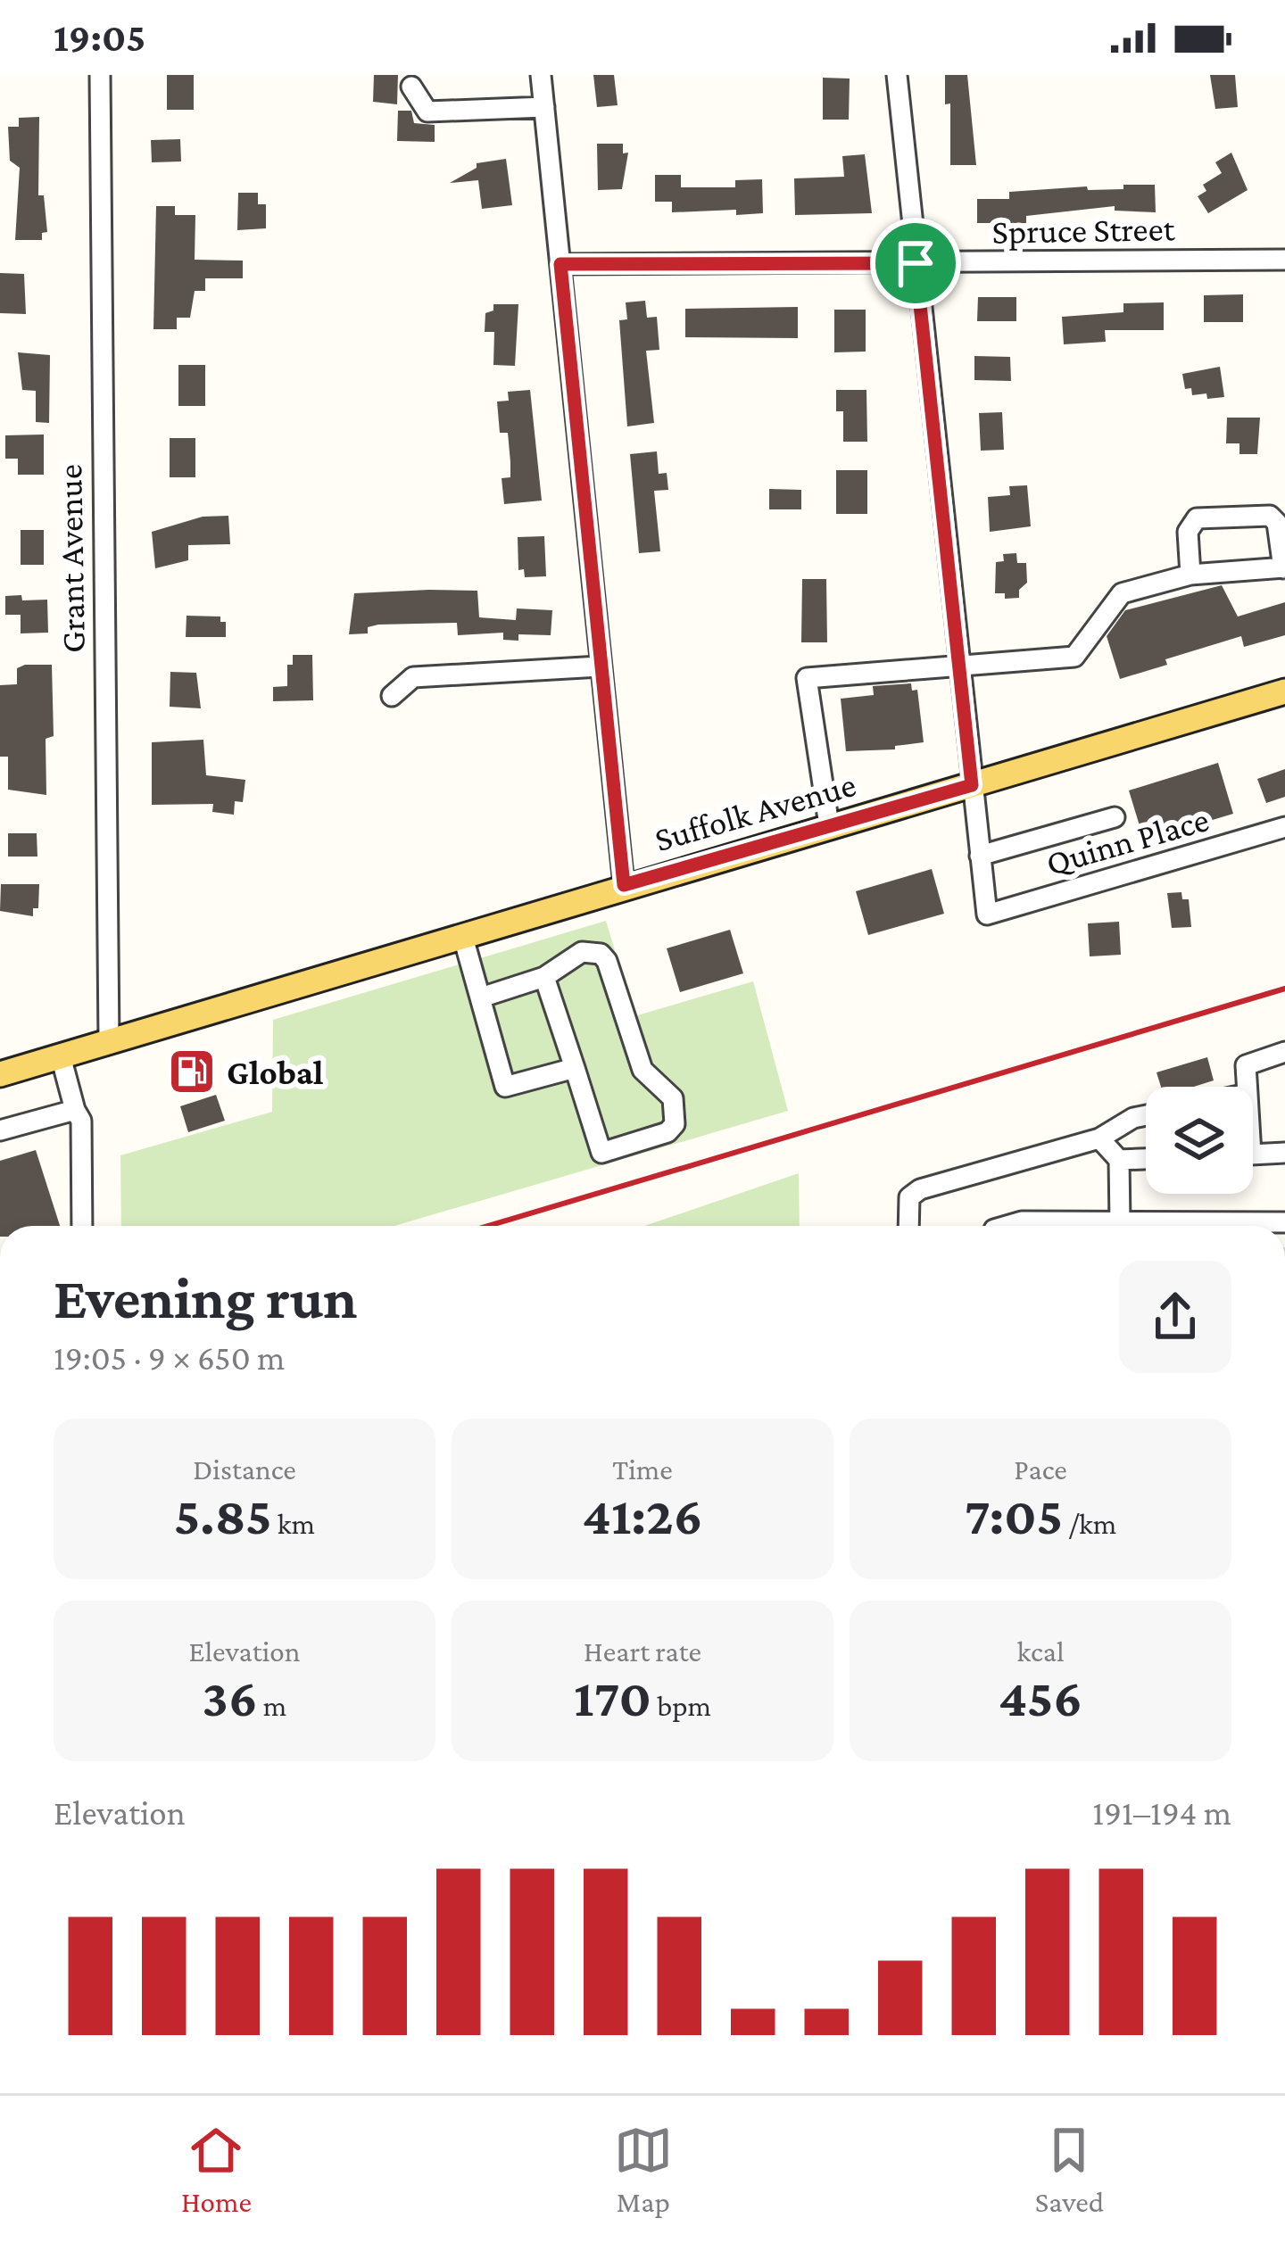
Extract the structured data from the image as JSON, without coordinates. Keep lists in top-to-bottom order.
{
  "streets": {
    "main road": ["Suffolk Avenue"],
    "street": ["Spruce Street", "Grant Avenue", "Quinn Place"]
  },
  "crossings": [
    ["Grant Avenue", "Suffolk Avenue"]
  ],
  "places": {
    "fuel station": ["Global"]
  },
  "page": {
    "status": "19:05",
    "heading": ["Evening run", "19:05 · 9 × 650 m"],
    "stats": [
      ["Distance", "5.85 km"],
      ["Time", "41:26"],
      ["Pace", "7:05 /km"],
      ["Elevation", "36 m"],
      ["Heart rate", "170 bpm"],
      ["kcal", "456"]
    ],
    "chart": ["Elevation", "191–194 m"],
    "tabs": ["Home", "Map", "Saved"]
  }
}
